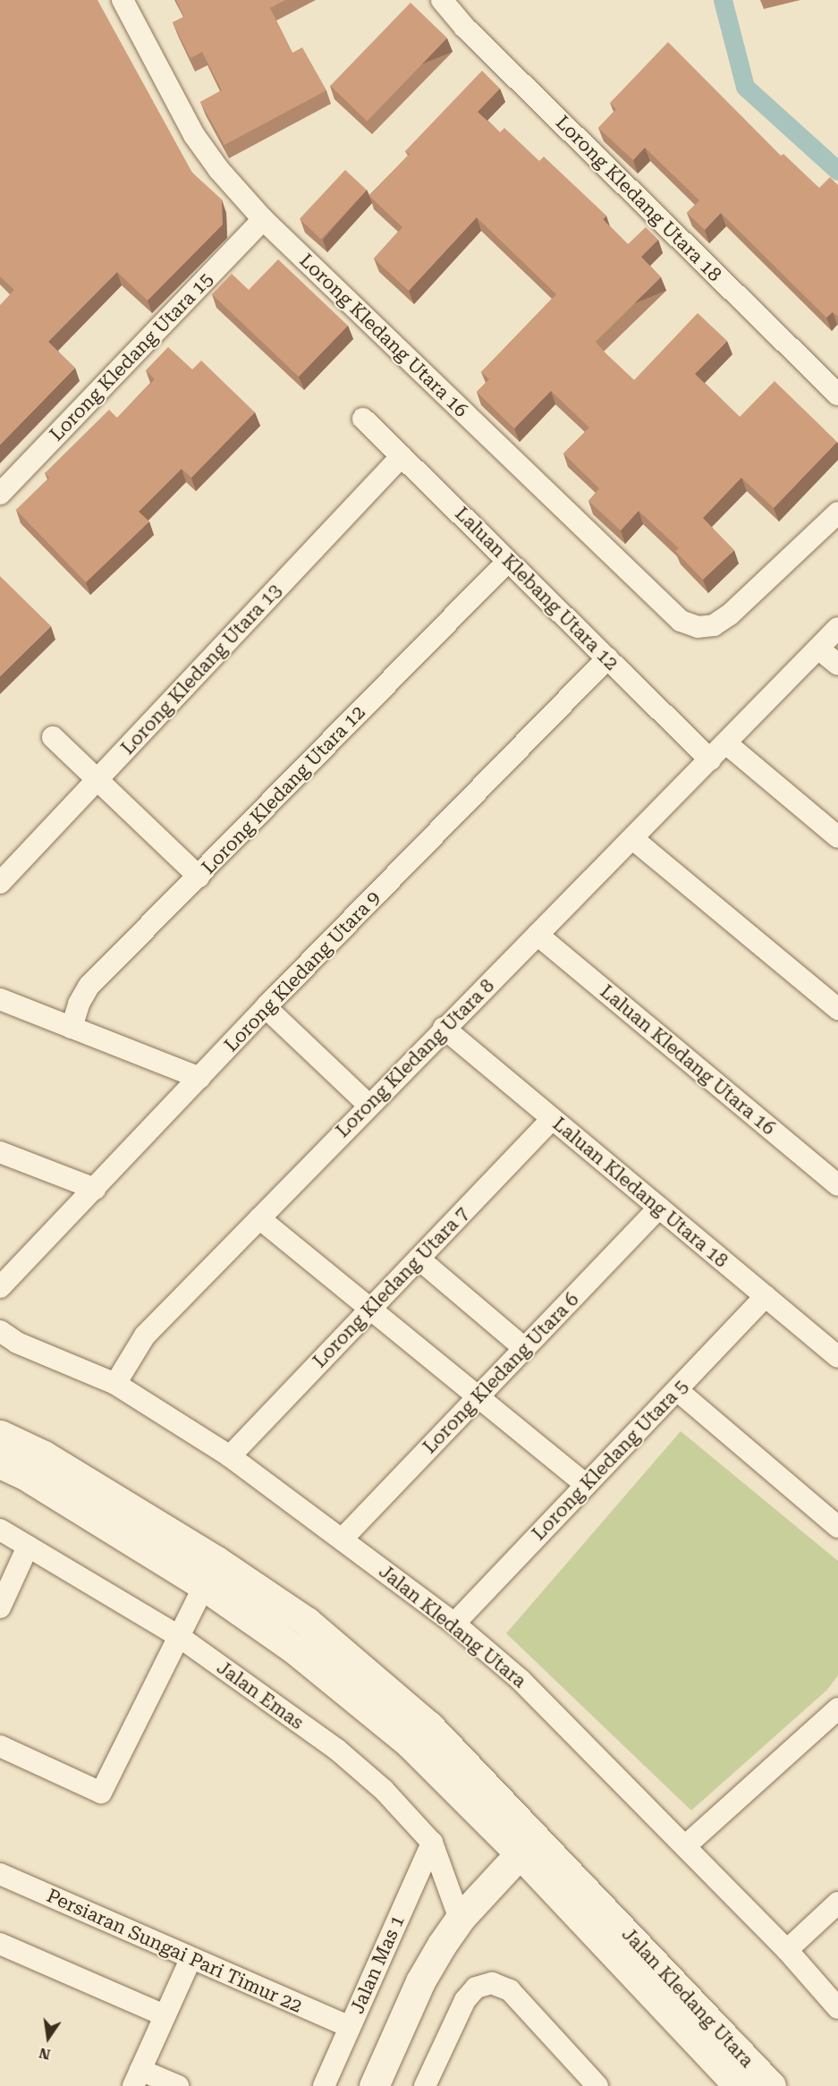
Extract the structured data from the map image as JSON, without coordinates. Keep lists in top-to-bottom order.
{
  "streets": {
    "main road": ["Jalan Kledang Utara"],
    "street": [
      "Lorong Kledang Utara 18",
      "Lorong Kledang Utara 16",
      "Lorong Kledang Utara 15",
      "Laluan Klebang Utara 12",
      "Lorong Kledang Utara 13",
      "Lorong Kledang Utara 12",
      "Lorong Kledang Utara 9",
      "Lorong Kledang Utara 8",
      "Laluan Kledang Utara 16",
      "Laluan Kledang Utara 18",
      "Lorong Kledang Utara 7",
      "Lorong Kledang Utara 6",
      "Lorong Kledang Utara 5",
      "Jalan Emas",
      "Persiaran Sungai Pari Timur 22",
      "Jalan Mas 1"
    ]
  },
  "crossings": [
    ["Lorong Kledang Utara 16", "Lorong Kledang Utara 15"],
    ["Laluan Klebang Utara 12", "Lorong Kledang Utara 13"],
    ["Laluan Klebang Utara 12", "Lorong Kledang Utara 12"],
    ["Laluan Klebang Utara 12", "Lorong Kledang Utara 9"],
    ["Laluan Klebang Utara 12", "Lorong Kledang Utara 8"],
    ["Lorong Kledang Utara 8", "Laluan Kledang Utara 16"],
    ["Lorong Kledang Utara 8", "Laluan Kledang Utara 18"],
    ["Lorong Kledang Utara 8", "Jalan Kledang Utara"],
    ["Laluan Kledang Utara 18", "Lorong Kledang Utara 7"],
    ["Laluan Kledang Utara 18", "Lorong Kledang Utara 6"],
    ["Laluan Kledang Utara 18", "Lorong Kledang Utara 5"],
    ["Lorong Kledang Utara 7", "Jalan Kledang Utara"],
    ["Lorong Kledang Utara 6", "Jalan Kledang Utara"],
    ["Lorong Kledang Utara 5", "Jalan Kledang Utara"],
    ["Jalan Emas", "Jalan Mas 1"],
    ["Persiaran Sungai Pari Timur 22", "Jalan Mas 1"]
  ],
  "north": "bottom"
}
